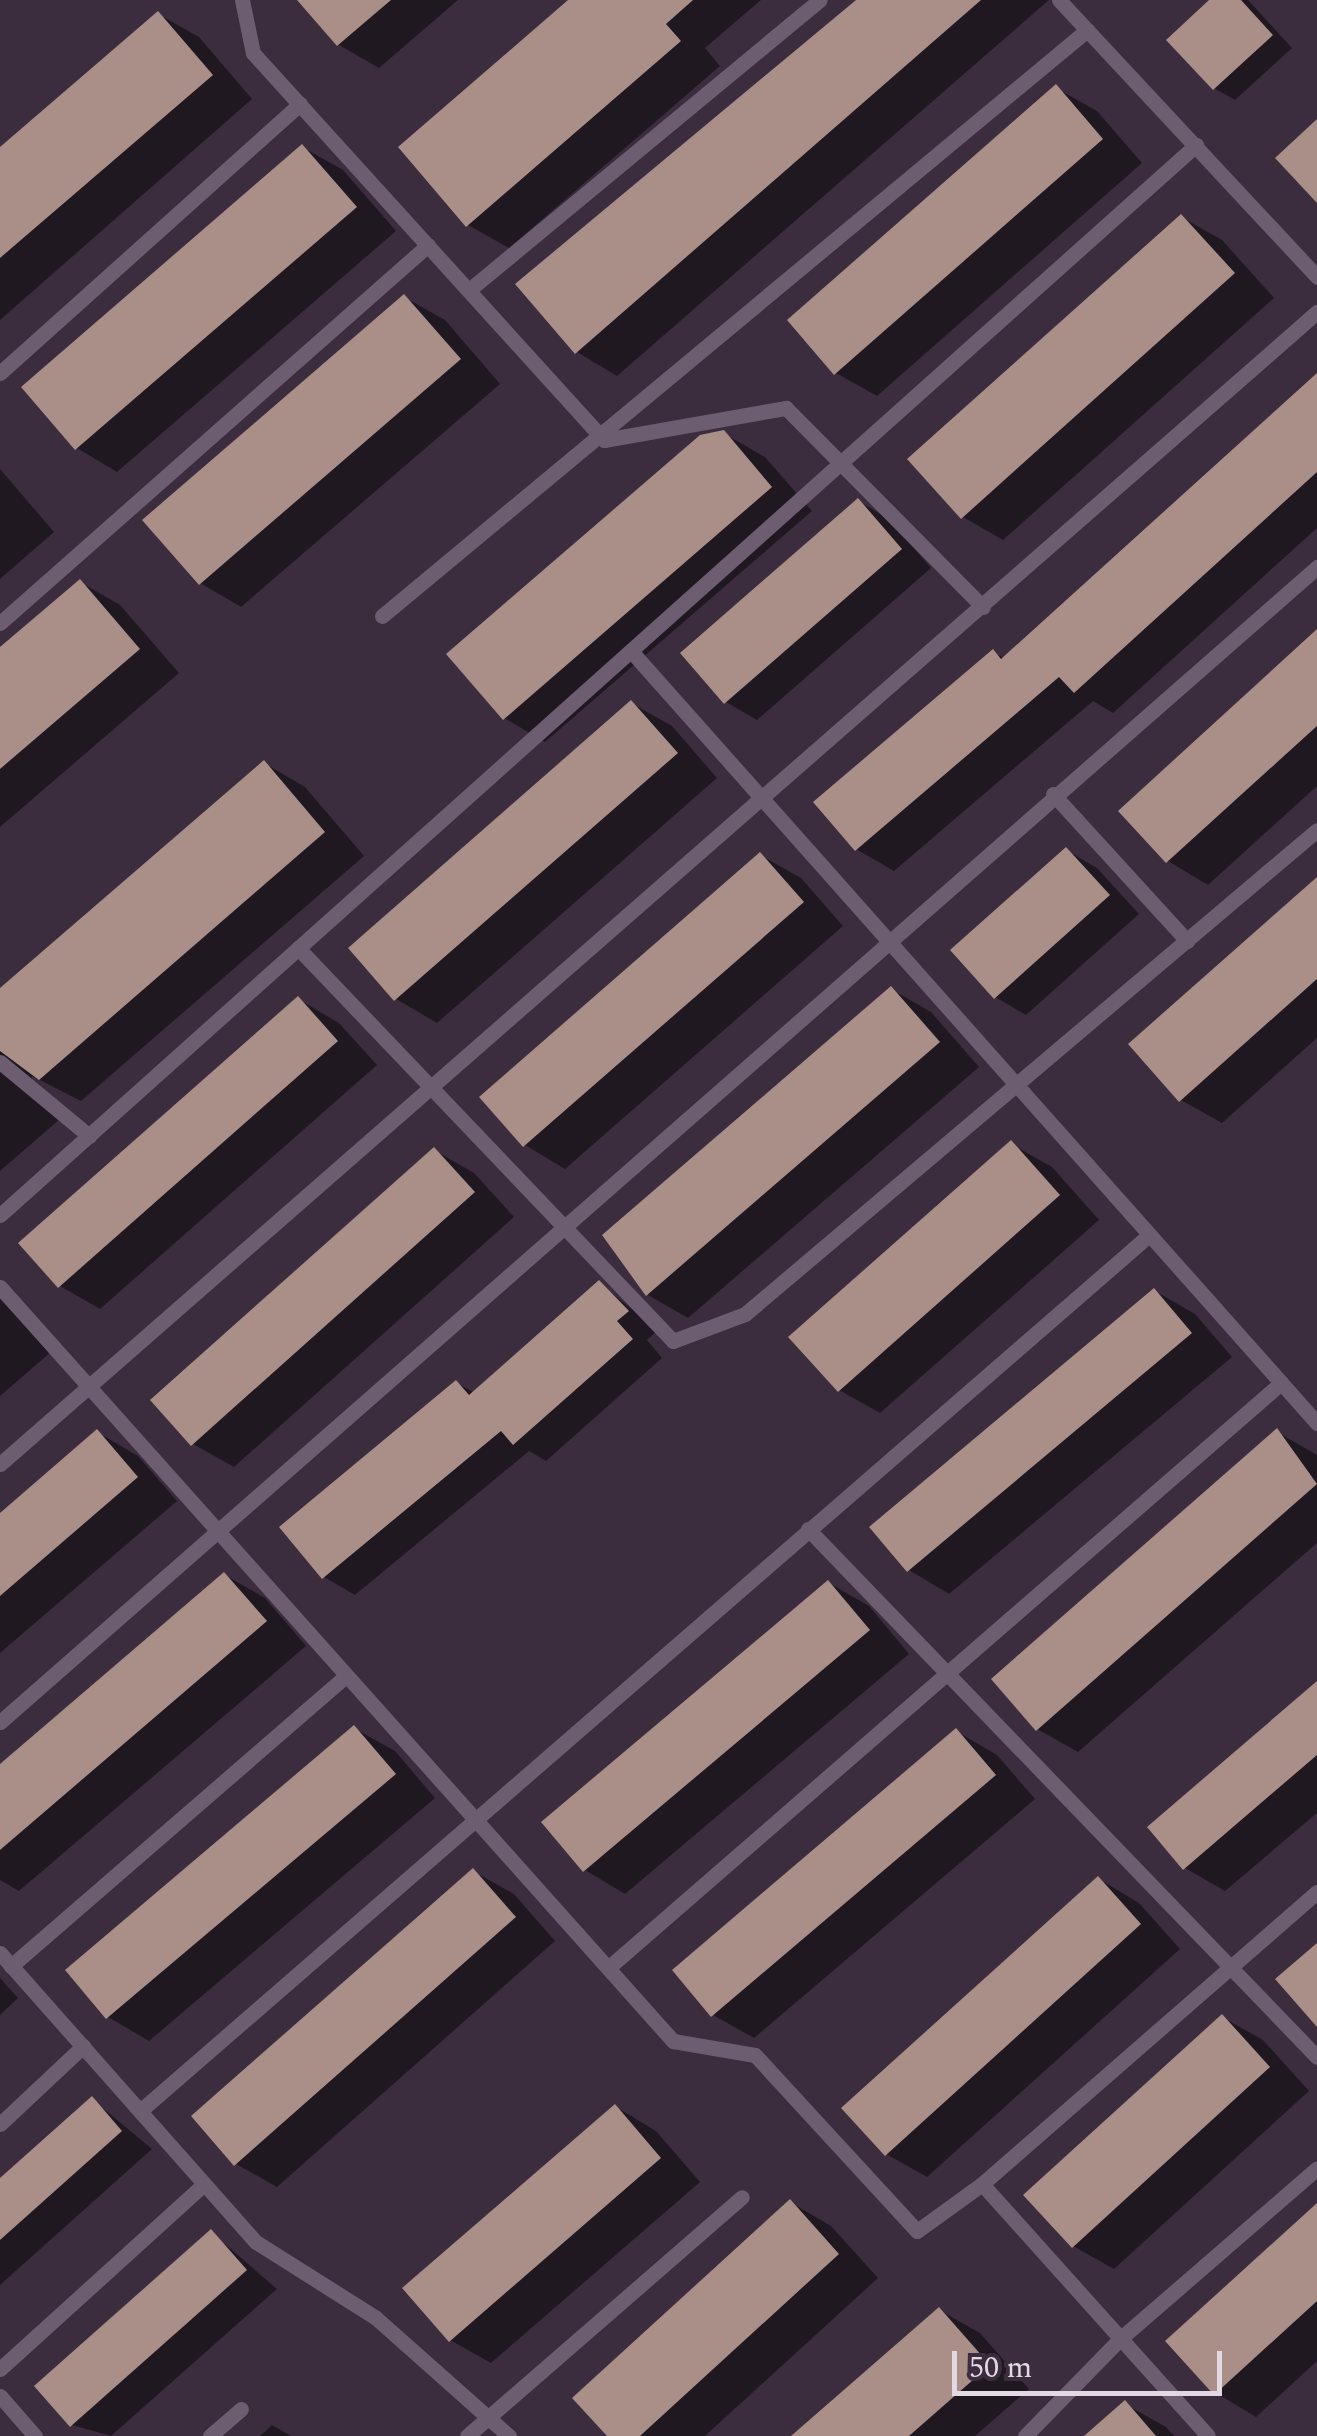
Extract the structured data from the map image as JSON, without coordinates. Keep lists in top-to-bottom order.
{
  "scale_bar": "50 m"
}
